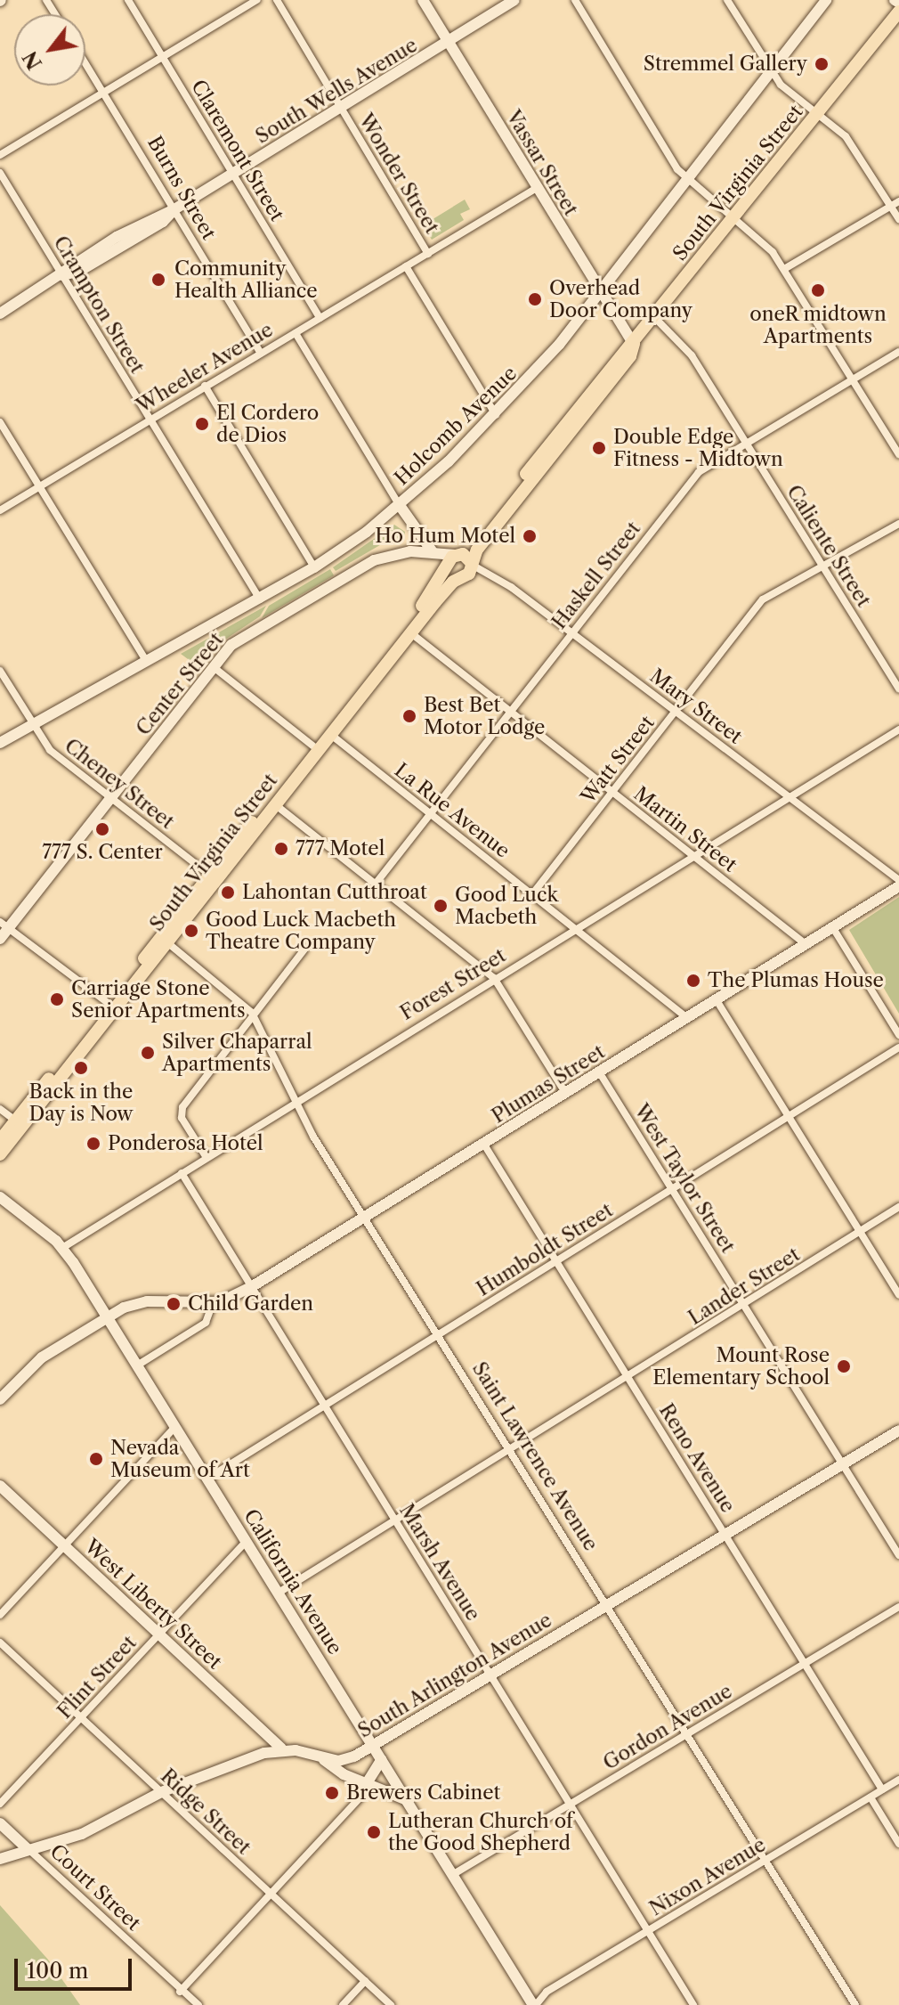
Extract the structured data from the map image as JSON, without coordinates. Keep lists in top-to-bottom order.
{
  "streets": {
    "main road": [
      "South Wells Avenue",
      "Vassar Street",
      "South Virginia Street",
      "Holcomb Avenue",
      "Center Street",
      "Plumas Street",
      "California Avenue",
      "West Liberty Street",
      "South Arlington Avenue",
      "Court Street"
    ],
    "street": [
      "Claremont Street",
      "Wonder Street",
      "Burns Street",
      "Crampton Street",
      "Wheeler Avenue",
      "Caliente Street",
      "Haskell Street",
      "Mary Street",
      "Watt Street",
      "Cheney Street",
      "La Rue Avenue",
      "Martin Street",
      "Forest Street",
      "West Taylor Street",
      "Humboldt Street",
      "Lander Street",
      "Saint Lawrence Avenue",
      "Reno Avenue",
      "Marsh Avenue",
      "Flint Street",
      "Gordon Avenue",
      "Ridge Street",
      "Nixon Avenue"
    ]
  },
  "crossings": [
    ["South Wells Avenue", "Claremont Street"],
    ["South Wells Avenue", "Vassar Street"],
    ["South Wells Avenue", "Wonder Street"],
    ["South Wells Avenue", "Burns Street"],
    ["South Wells Avenue", "Crampton Street"],
    ["Claremont Street", "Wheeler Avenue"],
    ["Vassar Street", "South Virginia Street"],
    ["Vassar Street", "Wheeler Avenue"],
    ["Vassar Street", "Holcomb Avenue"],
    ["Wonder Street", "Wheeler Avenue"],
    ["South Virginia Street", "Caliente Street"],
    ["South Virginia Street", "Center Street"],
    ["South Virginia Street", "Mary Street"],
    ["South Virginia Street", "Cheney Street"],
    ["South Virginia Street", "La Rue Avenue"],
    ["South Virginia Street", "Martin Street"],
    ["South Virginia Street", "Saint Lawrence Avenue"],
    ["Burns Street", "Wheeler Avenue"],
    ["Crampton Street", "Wheeler Avenue"],
    ["Crampton Street", "Holcomb Avenue"],
    ["Holcomb Avenue", "Cheney Street"],
    ["Caliente Street", "Haskell Street"],
    ["Caliente Street", "Watt Street"],
    ["Haskell Street", "Mary Street"],
    ["Haskell Street", "La Rue Avenue"],
    ["Haskell Street", "Martin Street"],
    ["Center Street", "Cheney Street"],
    ["Mary Street", "Watt Street"],
    ["Mary Street", "Forest Street"],
    ["Watt Street", "La Rue Avenue"],
    ["Watt Street", "Martin Street"],
    ["La Rue Avenue", "Forest Street"],
    ["La Rue Avenue", "Plumas Street"],
    ["Martin Street", "Forest Street"],
    ["Martin Street", "Plumas Street"],
    ["Forest Street", "Saint Lawrence Avenue"],
    ["Forest Street", "Marsh Avenue"],
    ["Forest Street", "California Avenue"],
    ["Plumas Street", "West Taylor Street"],
    ["Plumas Street", "Saint Lawrence Avenue"],
    ["Plumas Street", "Reno Avenue"],
    ["Plumas Street", "Marsh Avenue"],
    ["Plumas Street", "California Avenue"],
    ["West Taylor Street", "Humboldt Street"],
    ["West Taylor Street", "Lander Street"],
    ["West Taylor Street", "South Arlington Avenue"],
    ["Humboldt Street", "Saint Lawrence Avenue"],
    ["Humboldt Street", "Reno Avenue"],
    ["Humboldt Street", "Marsh Avenue"],
    ["Humboldt Street", "California Avenue"],
    ["Lander Street", "Saint Lawrence Avenue"],
    ["Lander Street", "Reno Avenue"],
    ["Lander Street", "Marsh Avenue"],
    ["Lander Street", "California Avenue"],
    ["Saint Lawrence Avenue", "South Arlington Avenue"],
    ["Saint Lawrence Avenue", "Gordon Avenue"],
    ["Saint Lawrence Avenue", "Nixon Avenue"],
    ["Reno Avenue", "South Arlington Avenue"],
    ["Reno Avenue", "Gordon Avenue"],
    ["Reno Avenue", "Nixon Avenue"],
    ["Marsh Avenue", "South Arlington Avenue"],
    ["Marsh Avenue", "Gordon Avenue"],
    ["Marsh Avenue", "Nixon Avenue"],
    ["California Avenue", "South Arlington Avenue"],
    ["California Avenue", "Flint Street"],
    ["California Avenue", "Gordon Avenue"],
    ["California Avenue", "Nixon Avenue"],
    ["West Liberty Street", "South Arlington Avenue"],
    ["West Liberty Street", "Flint Street"],
    ["Flint Street", "Ridge Street"]
  ],
  "places": [
    "Stremmel Gallery",
    "Community Health Alliance",
    "oneR midtown Apartments",
    "Overhead Door Company",
    "El Cordero de Dios",
    "Double Edge Fitness - Midtown",
    "Ho Hum Motel",
    "Best Bet Motor Lodge",
    "777 S. Center",
    "777 Motel",
    "Lahontan Cutthroat",
    "Good Luck Macbeth",
    "Good Luck Macbeth Theatre Company",
    "The Plumas House",
    "Carriage Stone Senior Apartments",
    "Silver Chaparral Apartments",
    "Back in the Day is Now",
    "Ponderosa Hotel",
    "Child Garden",
    "Mount Rose Elementary School",
    "Nevada Museum of Art",
    "Brewers Cabinet",
    "Lutheran Church of the Good Shepherd"
  ],
  "scale_bar": "100 m",
  "north": "bottom left"
}
